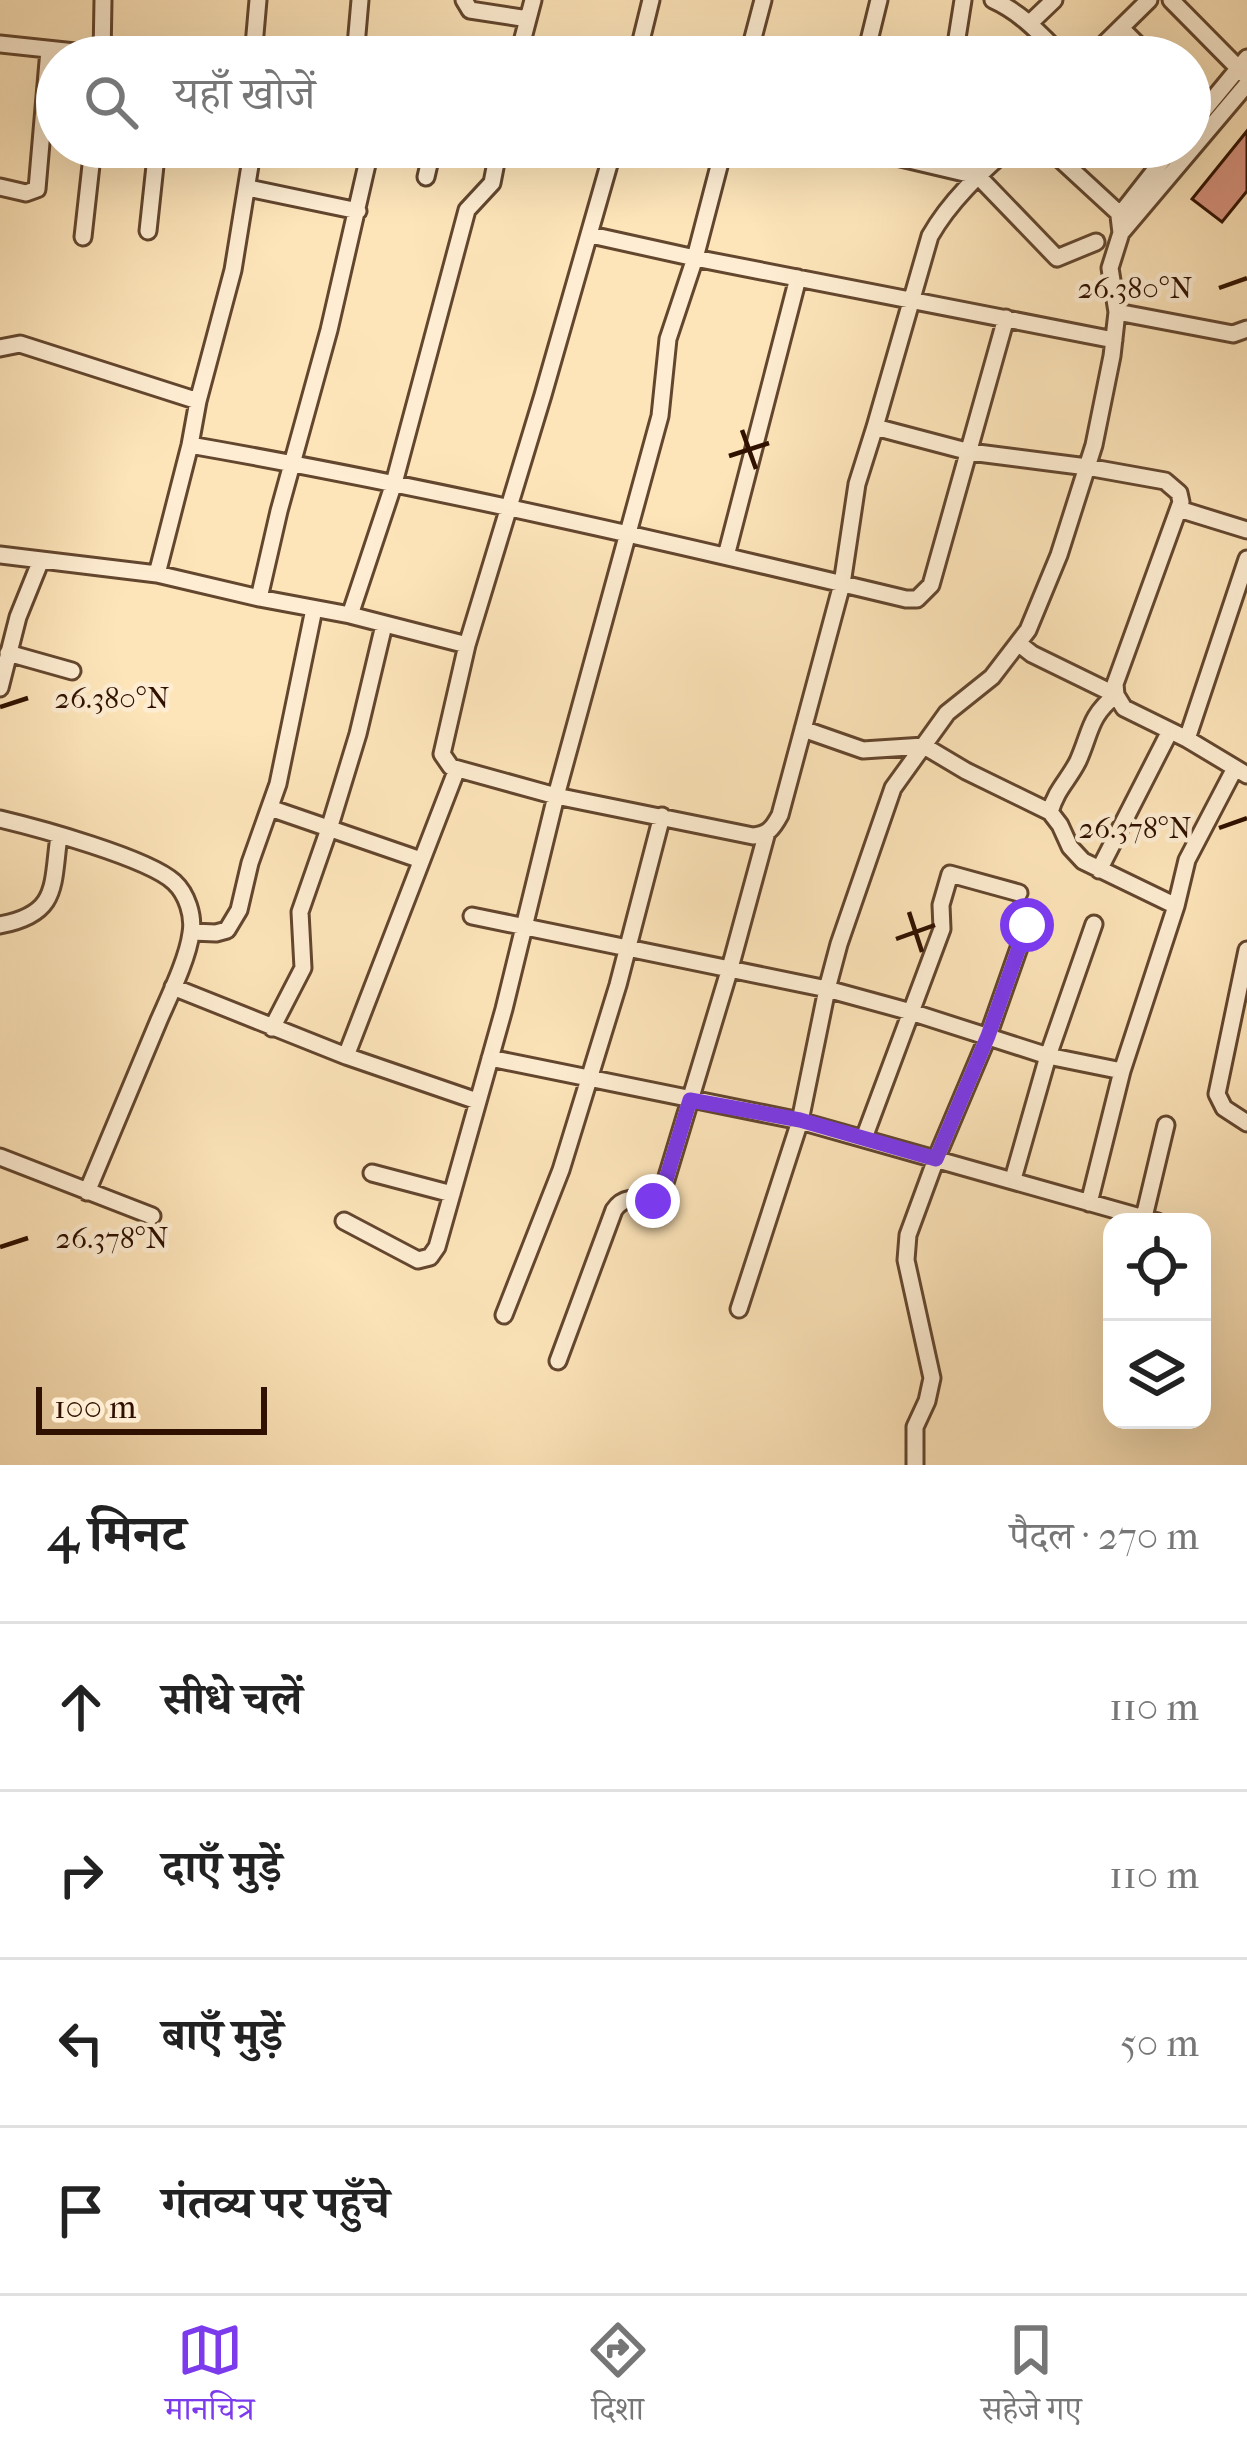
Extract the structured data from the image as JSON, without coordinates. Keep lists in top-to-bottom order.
{
  "scale_bar": "100 m",
  "page": {
    "search": "यहाँ खोजें",
    "scale": "100 m",
    "heading": ["4 मिनट", "पैदल · 270 m"],
    "list": [
      ["सीधे चलें", "110 m"],
      ["दाएँ मुड़ें", "110 m"],
      ["बाएँ मुड़ें", "50 m"],
      "गंतव्य पर पहुँचे"
    ],
    "nav": ["मानचित्र", "दिशा", "सहेजे गए"]
  },
  "coordinates": ["26.380°N", "26.378°N"]
}
